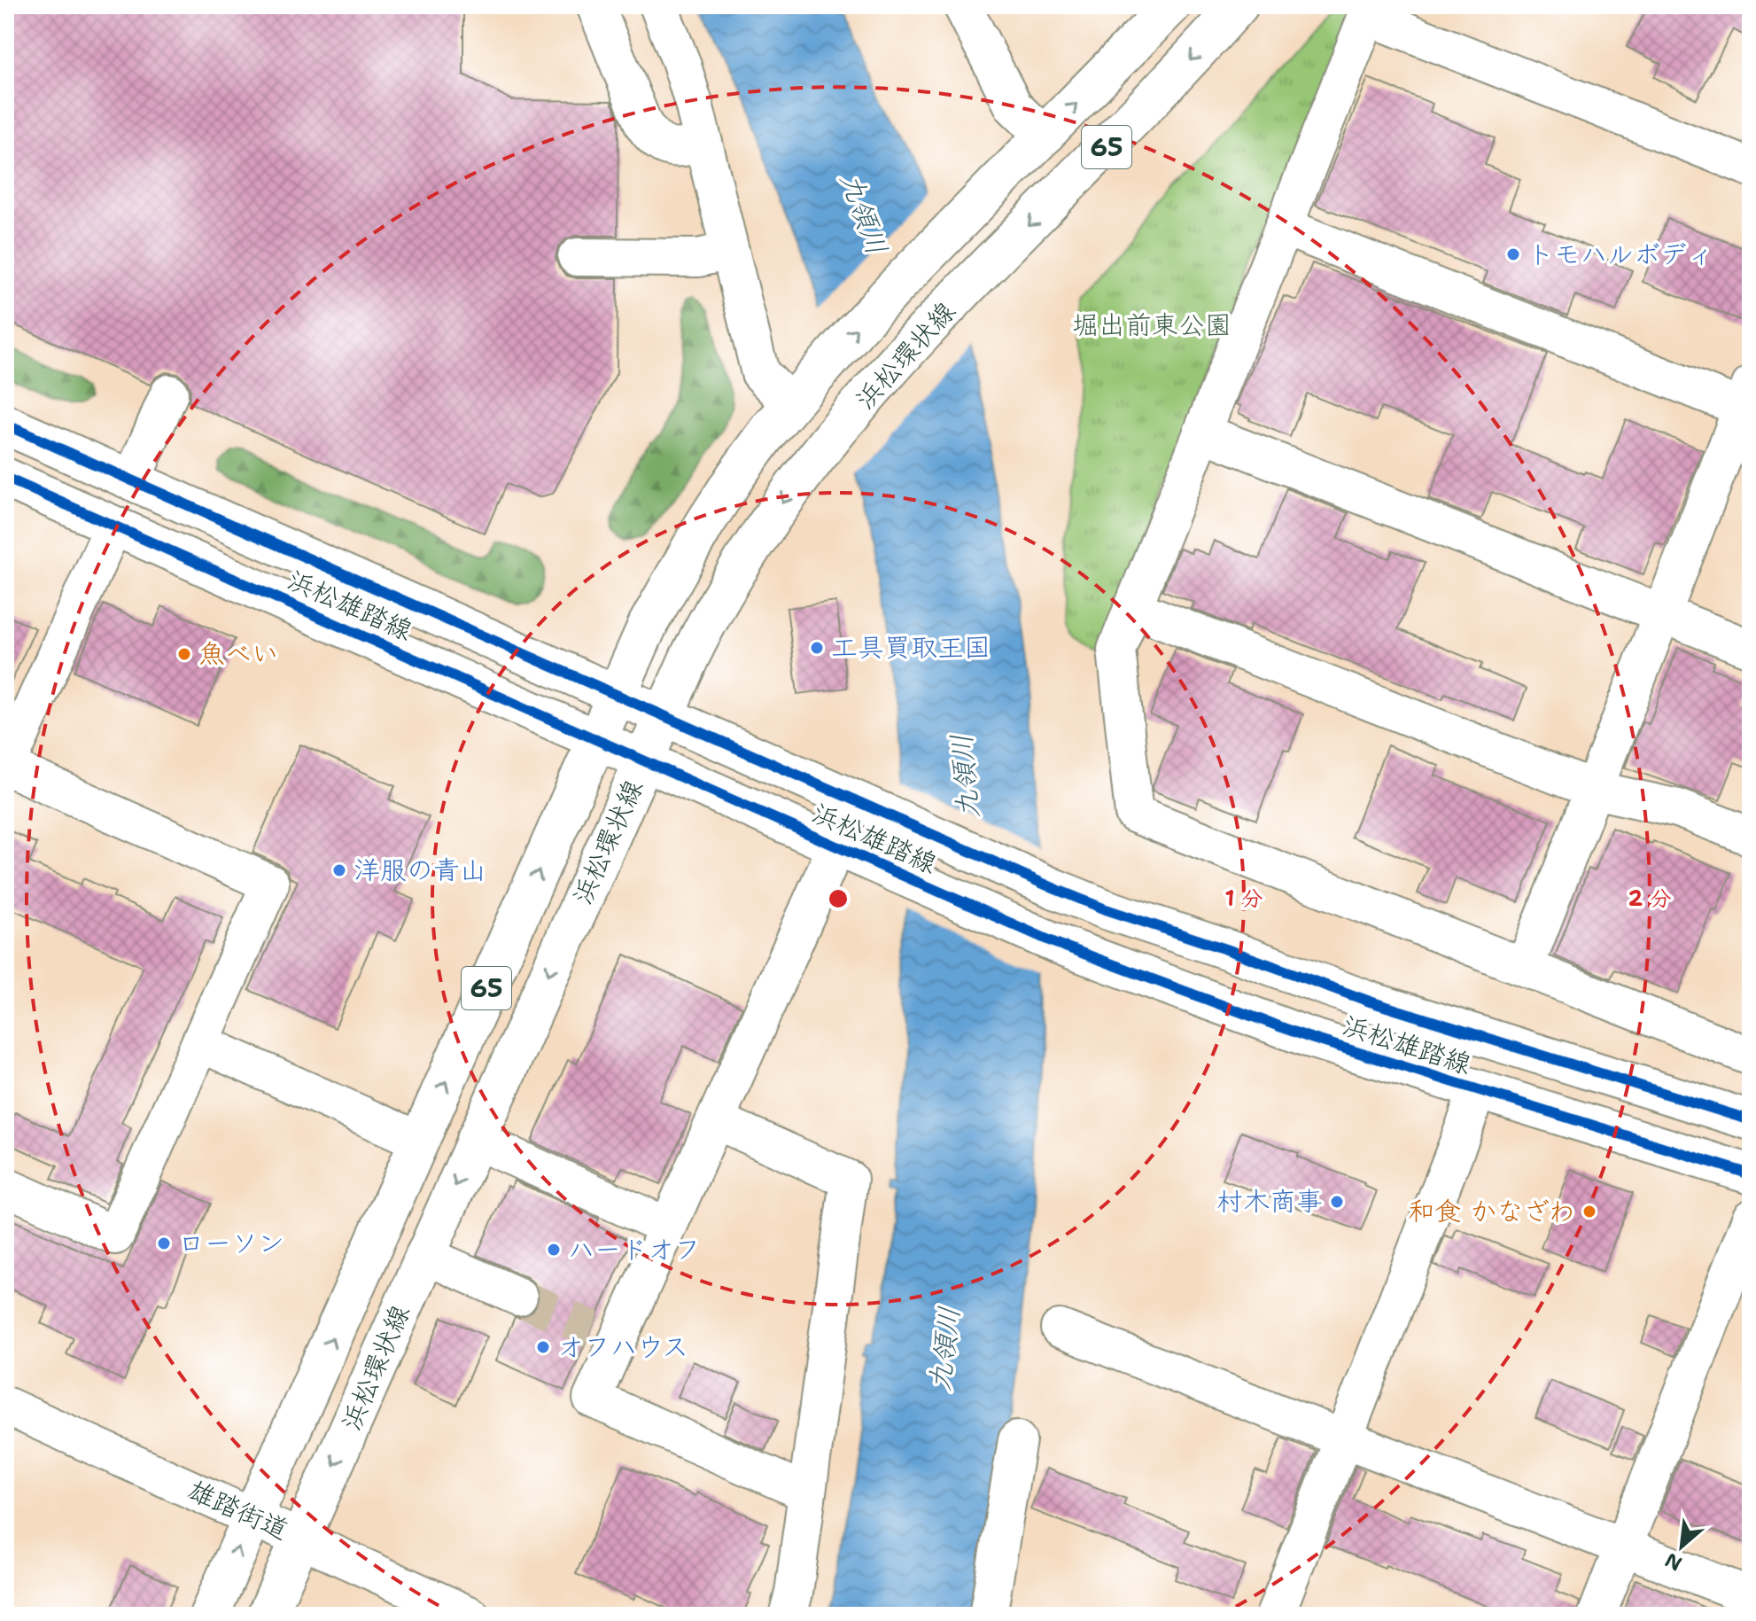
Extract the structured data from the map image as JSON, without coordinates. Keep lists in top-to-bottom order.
{
  "streets": {
    "main road": ["65", "浜松環状線", "浜松雄踏線"],
    "street": ["雄踏街道"]
  },
  "crossings": [
    ["浜松環状線", "浜松雄踏線"],
    ["浜松環状線", "雄踏街道"]
  ],
  "water": ["九領川"],
  "parks": ["堀出前東公園"],
  "places": [
    "トモハルボディ",
    "工具買取王国",
    "魚べい",
    "洋服の青山",
    "村木商事",
    "和食 かなざわ",
    "ローソン",
    "ハードオフ",
    "オフハウス"
  ],
  "north": "bottom left",
  "rings": ["1 分", "2 分"]
}
